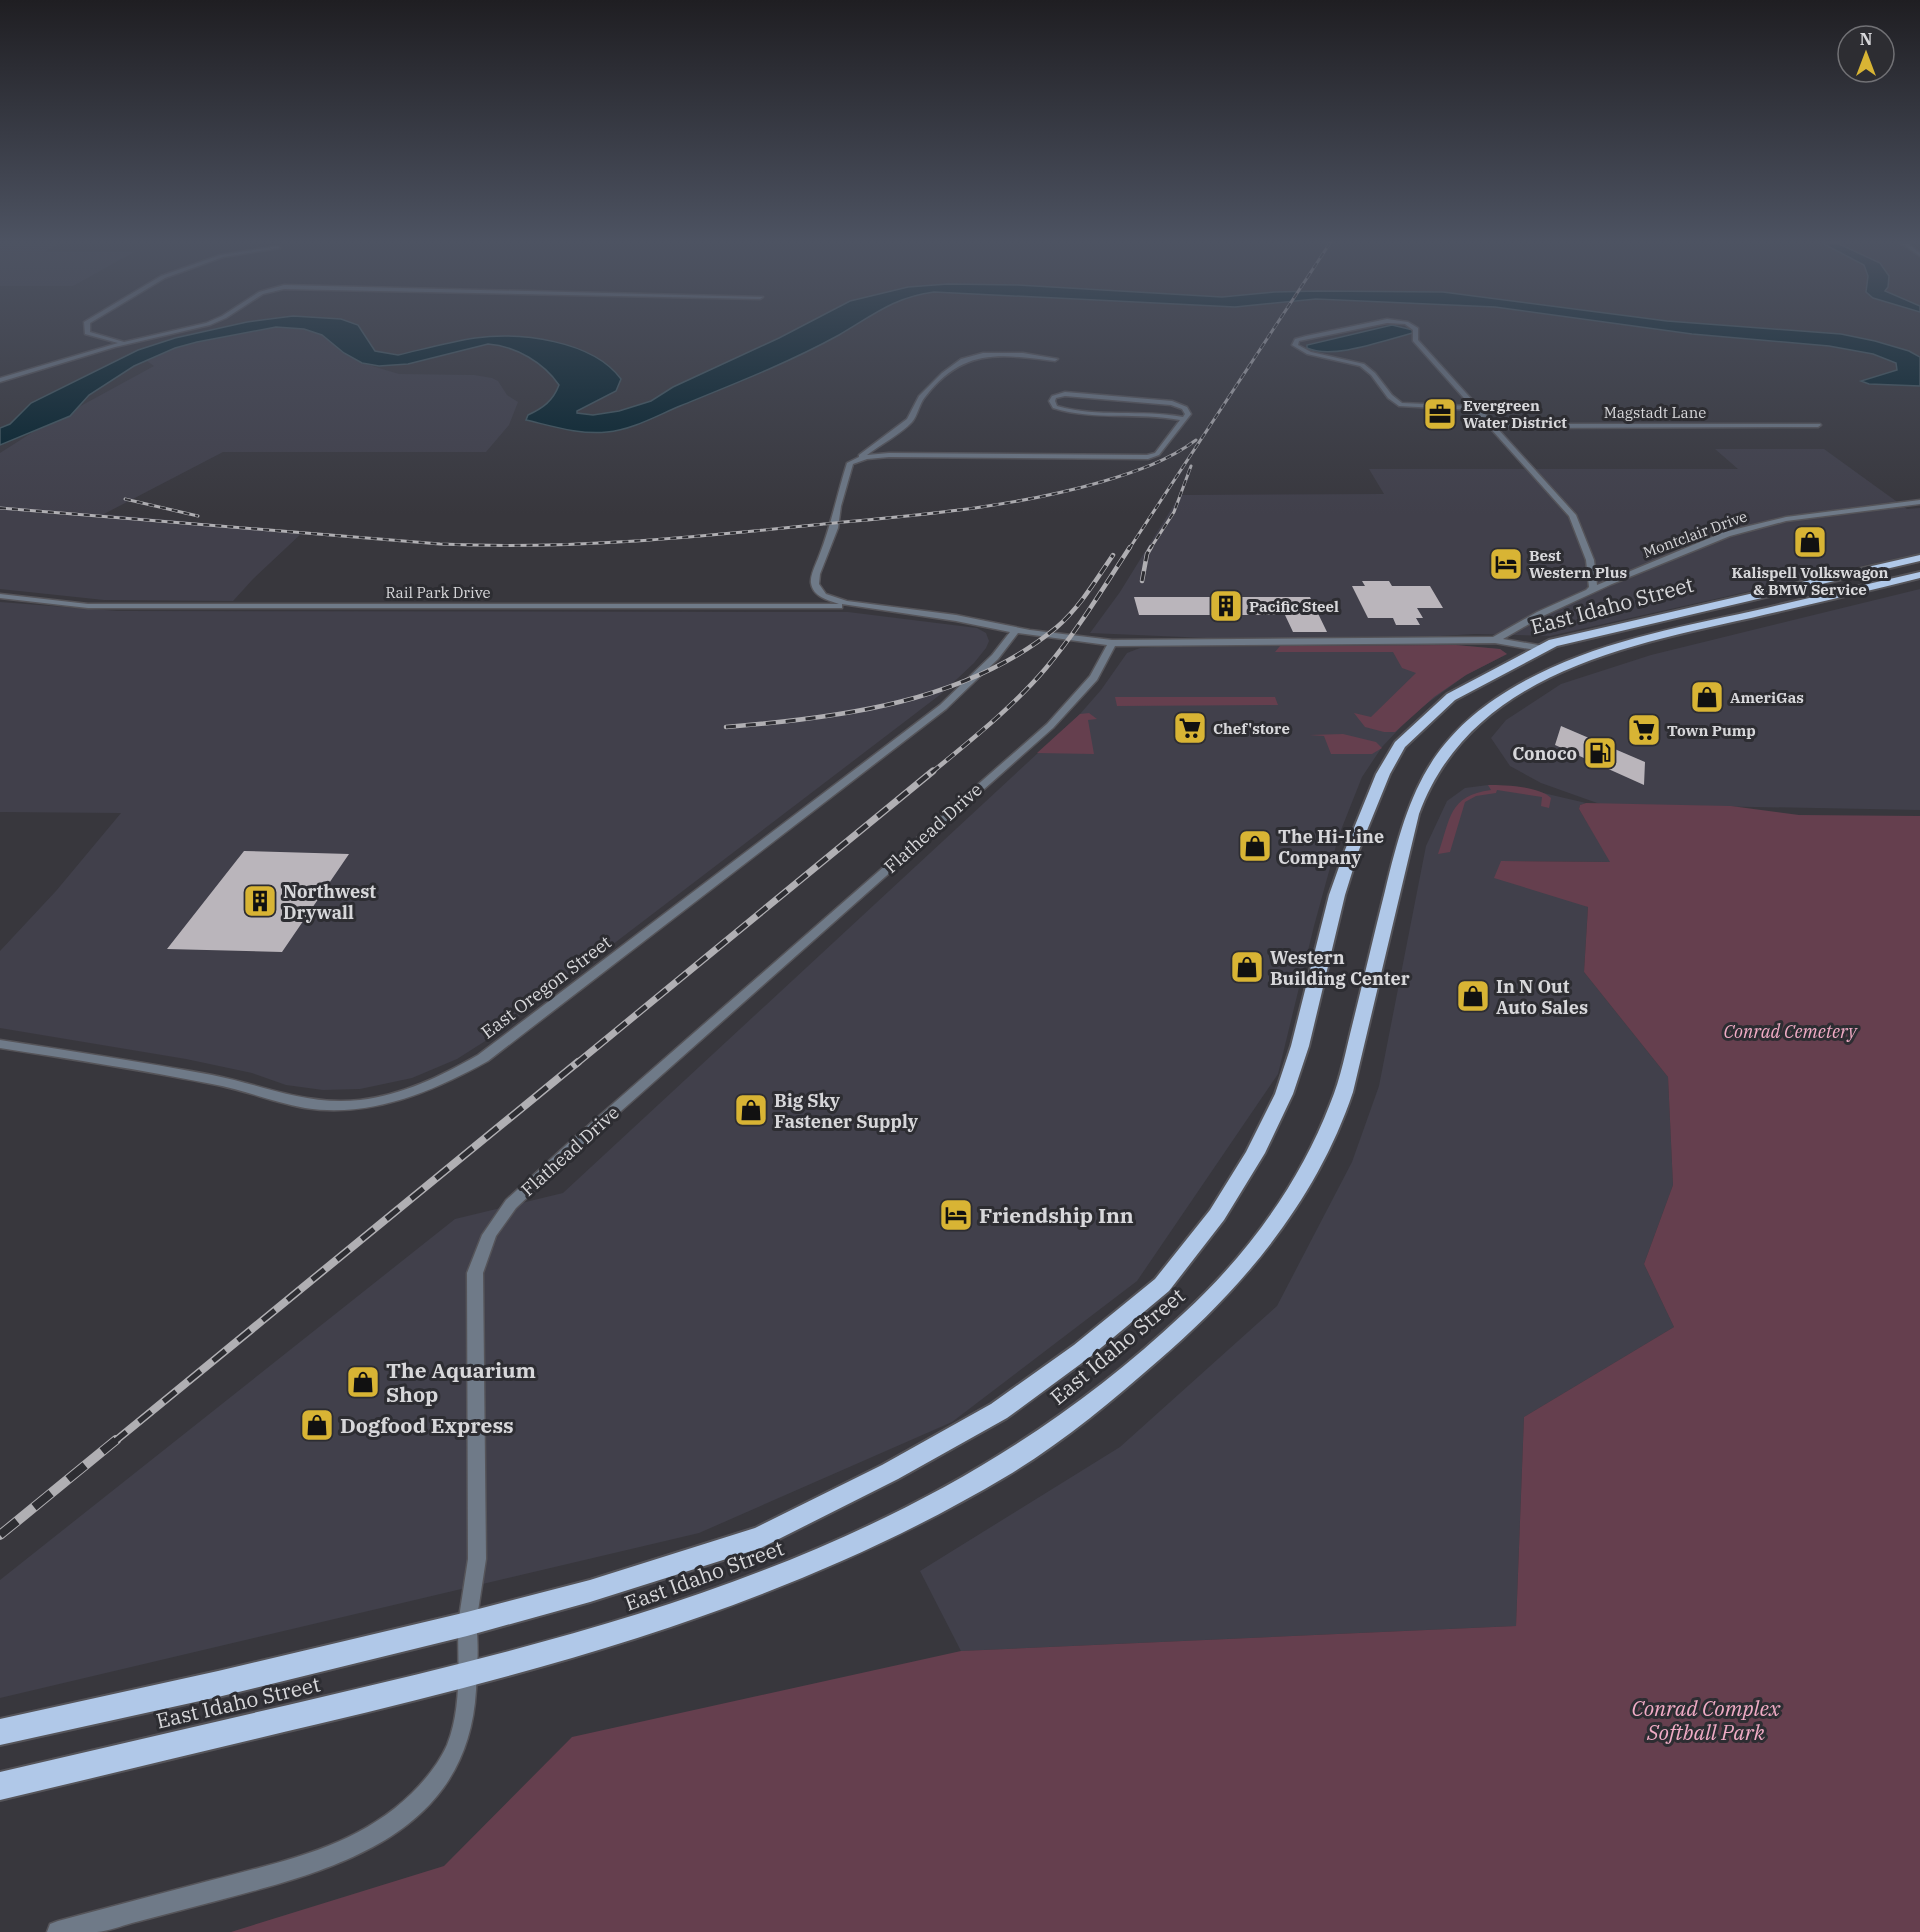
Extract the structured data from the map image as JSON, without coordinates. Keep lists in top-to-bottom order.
{
  "streets": {
    "highway": ["East Idaho Street"],
    "street": [
      "Magstadt Lane",
      "Montclair Drive",
      "Rail Park Drive",
      "Flathead Drive",
      "East Oregon Street"
    ]
  },
  "crossings": [
    ["Montclair Drive", "East Idaho Street"],
    ["Montclair Drive", "Flathead Drive"],
    ["East Idaho Street", "Flathead Drive"]
  ],
  "parks": ["Conrad Cemetery", "Conrad Complex Softball Park"],
  "places": {
    "office": ["Evergreen Water District"],
    "shop": [
      "Kalispell Volkswagon & BMW Service",
      "AmeriGas",
      "The Hi-Line Company",
      "Western Building Center",
      "In N Out Auto Sales",
      "Big Sky Fastener Supply",
      "The Aquarium Shop",
      "Dogfood Express"
    ],
    "hotel": ["Best Western Plus", "Friendship Inn"],
    "building": ["Pacific Steel", "Northwest Drywall"],
    "supermarket": ["Chef'store", "Town Pump"],
    "fuel station": ["Conoco"]
  },
  "north": "top"
}
